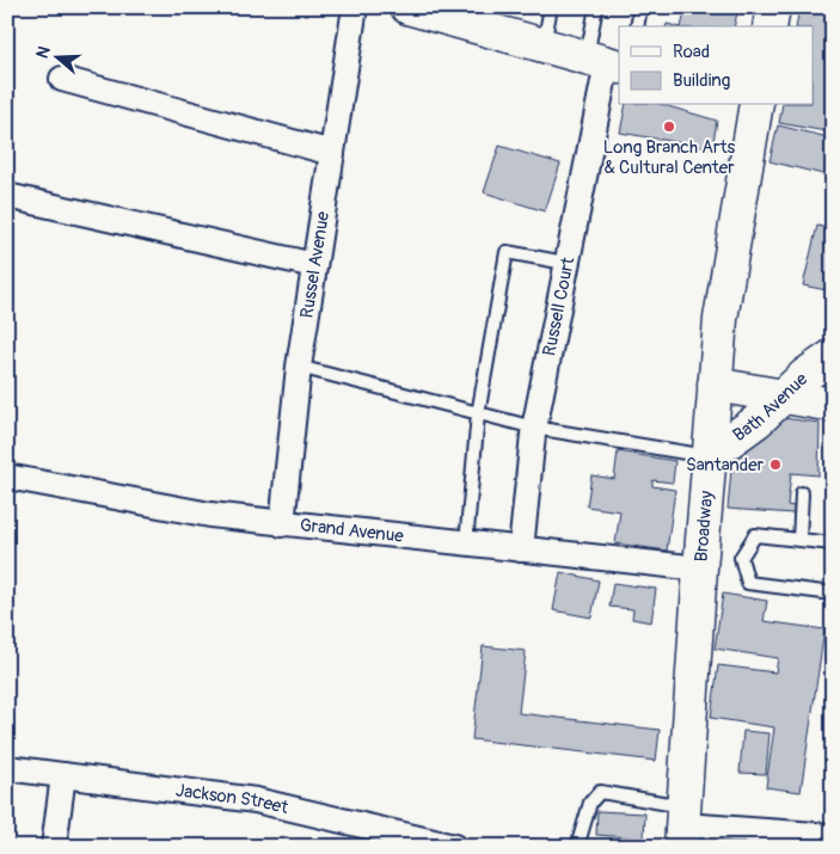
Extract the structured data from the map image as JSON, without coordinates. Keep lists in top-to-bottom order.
{
  "streets": {
    "street": [
      "Russel Avenue",
      "Russell Court",
      "Bath Avenue",
      "Broadway",
      "Grand Avenue",
      "Jackson Street"
    ]
  },
  "crossings": [
    ["Russel Avenue", "Grand Avenue"],
    ["Russell Court", "Grand Avenue"],
    ["Bath Avenue", "Broadway"],
    ["Broadway", "Grand Avenue"]
  ],
  "places": ["Long Branch Arts & Cultural Center", "Santander"],
  "legend": ["Road", "Building"],
  "north": "left"
}
